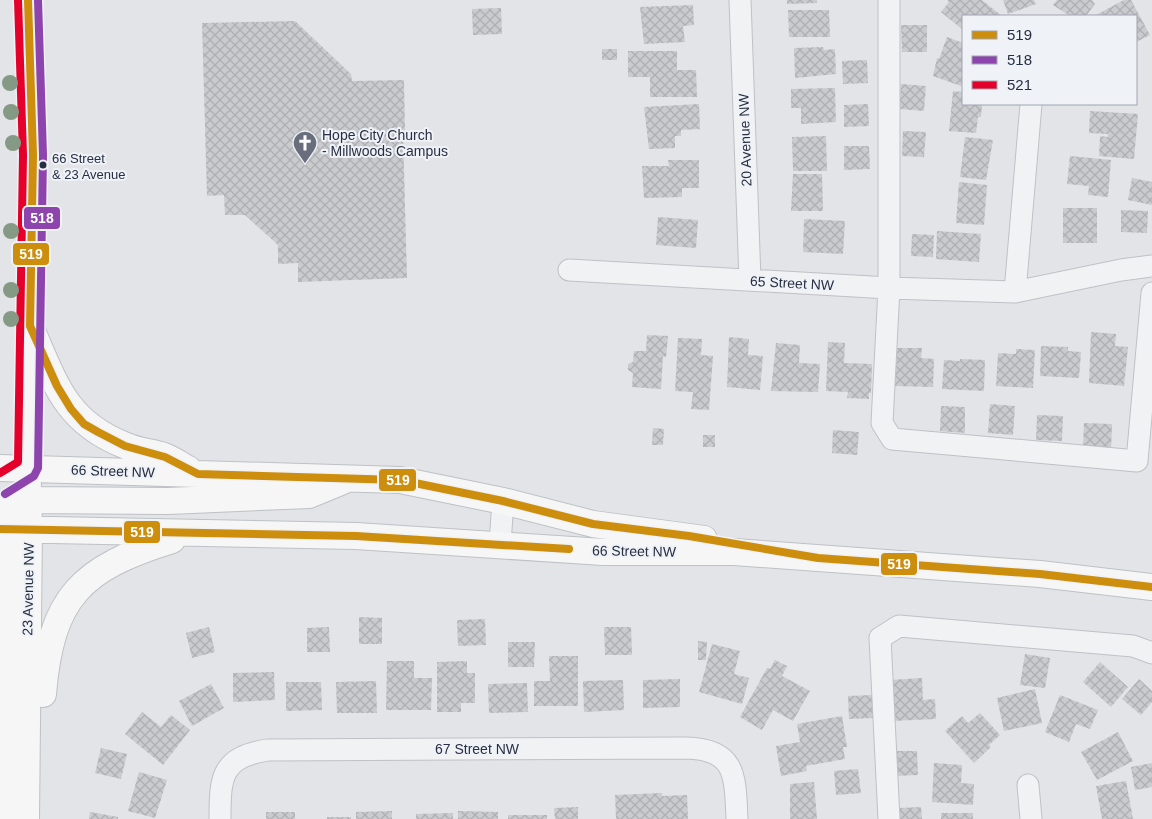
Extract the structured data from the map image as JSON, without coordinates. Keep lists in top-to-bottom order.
{
  "streets": {
    "main road": ["66 Street NW", "23 Avenue NW"],
    "street": ["20 Avenue NW", "65 Street NW", "67 Street NW"]
  },
  "crossings": [
    ["20 Avenue NW", "65 Street NW"],
    ["66 Street NW", "23 Avenue NW"]
  ],
  "places": {
    "church": ["Hope City Church - Millwoods Campus"],
    "other": ["66 Street & 23 Avenue"]
  },
  "lines": ["transit line 519", "transit line 518", "transit line 521"],
  "legend": ["519", "518", "521"]
}
